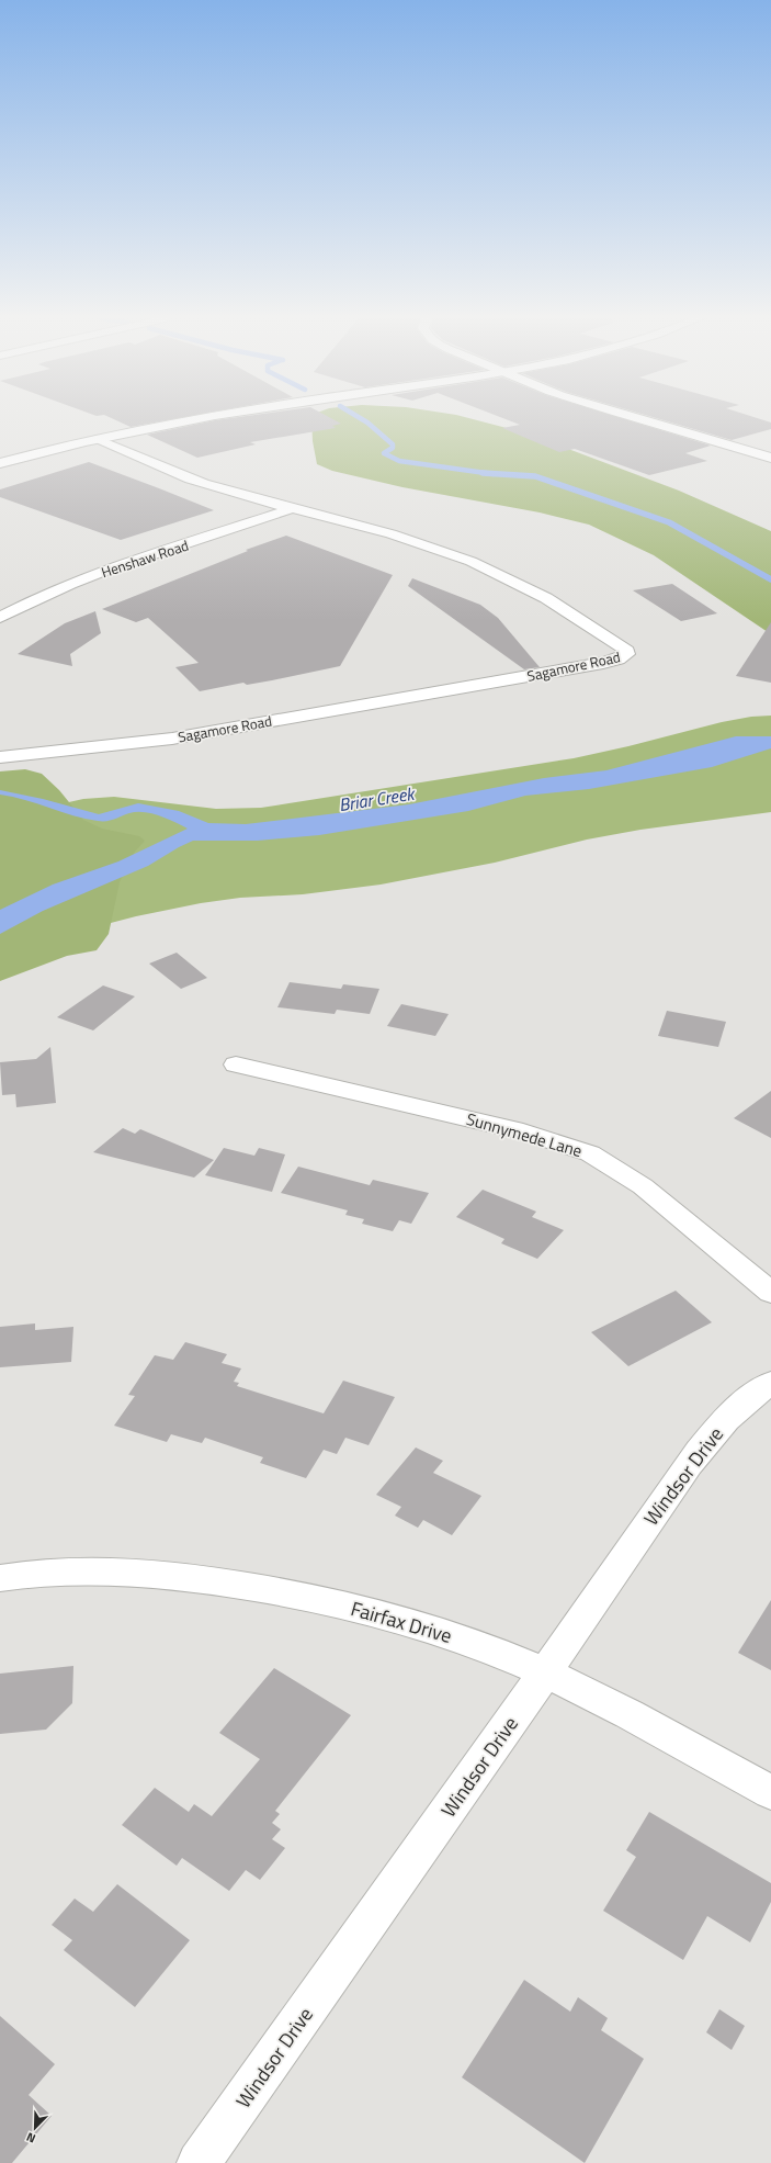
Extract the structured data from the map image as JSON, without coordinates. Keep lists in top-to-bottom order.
{
  "streets": {
    "street": [
      "Henshaw Road",
      "Sagamore Road",
      "Sunnymede Lane",
      "Windsor Drive",
      "Fairfax Drive"
    ]
  },
  "crossings": [
    ["Henshaw Road", "Sagamore Road"],
    ["Windsor Drive", "Fairfax Drive"]
  ],
  "water": ["Briar Creek"],
  "north": "bottom left"
}
